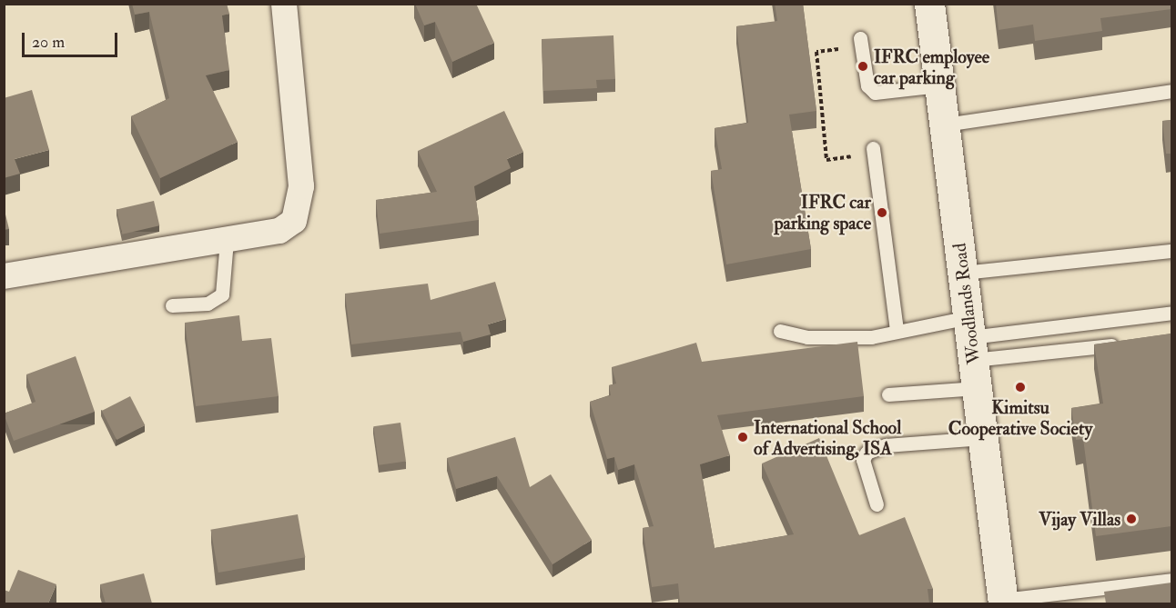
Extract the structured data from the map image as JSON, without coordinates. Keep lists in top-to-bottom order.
{
  "streets": {
    "street": ["Woodlands Road"]
  },
  "places": [
    "IFRC employee car parking",
    "IFRC car parking space",
    "Kimitsu Cooperative Society",
    "International School of Advertising, ISA",
    "Vijay Villas"
  ],
  "scale_bar": "20 m"
}
